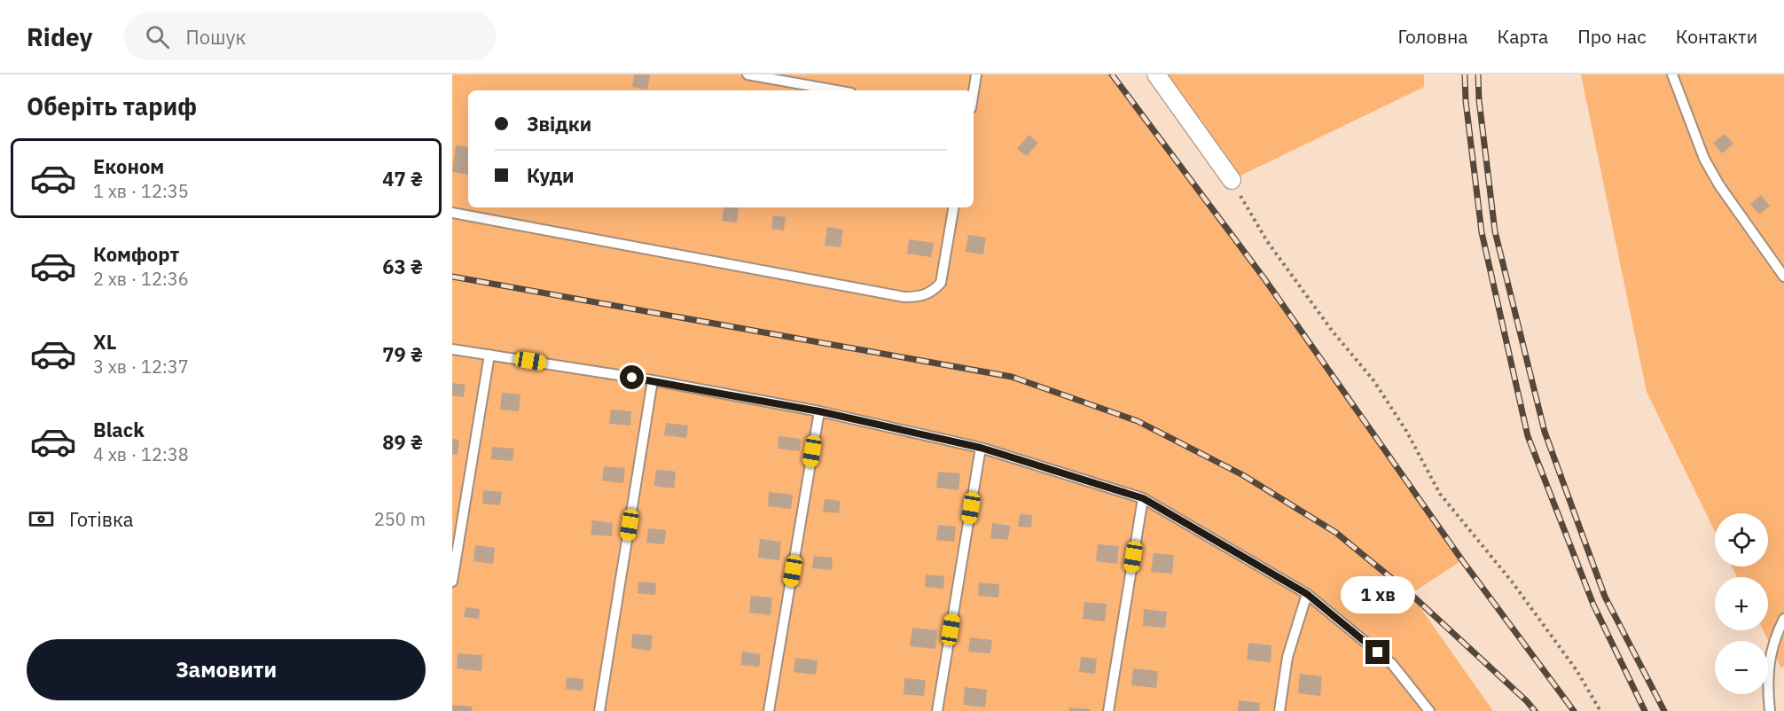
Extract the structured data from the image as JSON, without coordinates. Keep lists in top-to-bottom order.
{
  "page": {
    "header": "Ridey",
    "search": "Пошук",
    "nav": [
      "Головна",
      "Карта",
      "Про нас",
      "Контакти"
    ],
    "heading": "Оберіть тариф",
    "banner": ["Звідки", "Куди"],
    "list": [
      {
        "name": "Економ",
        "note": "1 хв · 12:35",
        "value": "47 ₴"
      },
      {
        "name": "Комфорт",
        "note": "2 хв · 12:36",
        "value": "63 ₴"
      },
      {
        "name": "XL",
        "note": "3 хв · 12:37",
        "value": "79 ₴"
      },
      {
        "name": "Black",
        "note": "4 хв · 12:38",
        "value": "89 ₴"
      }
    ],
    "pay": ["Готівка", "250 m"],
    "map_buttons": ["+", "−"],
    "bubble": "1 хв",
    "buttons": "Замовити"
  }
}
